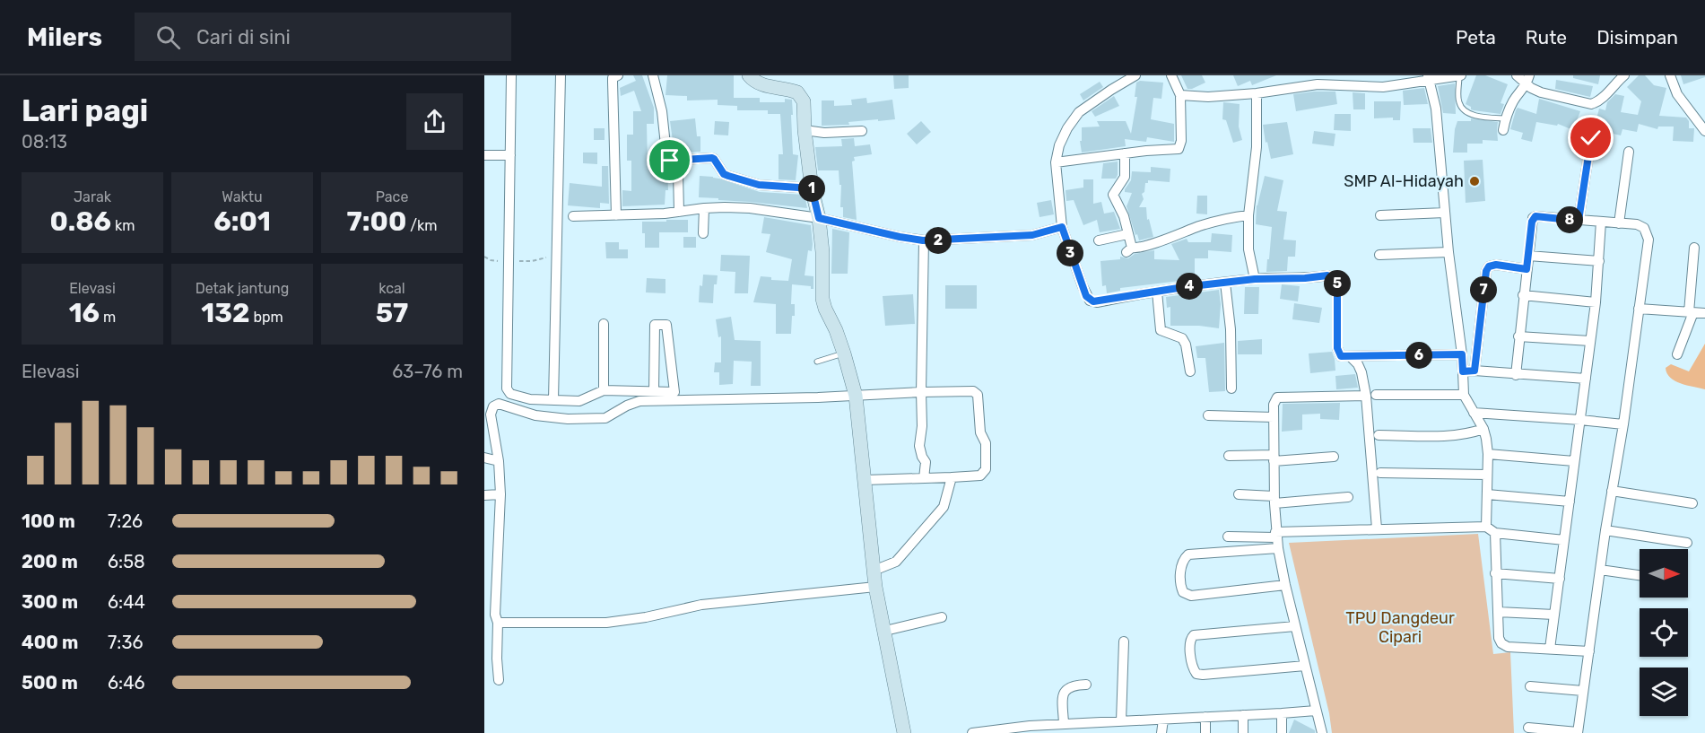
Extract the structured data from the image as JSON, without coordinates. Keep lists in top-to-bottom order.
{
  "parks": ["TPU Dangdeur Cipari"],
  "places": ["SMP Al-Hidayah"],
  "north": "right",
  "page": {
    "header": "Milers",
    "search": "Cari di sini",
    "nav": ["Peta", "Rute", "Disimpan"],
    "heading": ["Lari pagi", "08:13"],
    "stats": [
      ["Jarak", "0.86 km"],
      ["Waktu", "6:01"],
      ["Pace", "7:00 /km"],
      ["Elevasi", "16 m"],
      ["Detak jantung", "132 bpm"],
      ["kcal", "57"]
    ],
    "pins": [
      "1",
      "8",
      "2",
      "3",
      "5",
      "4",
      "7",
      "6"
    ],
    "chart": ["Elevasi", "63–76 m"],
    "list": [
      {
        "name": "100 m",
        "note": "7:26"
      },
      {
        "name": "200 m",
        "note": "6:58"
      },
      {
        "name": "300 m",
        "note": "6:44"
      },
      {
        "name": "400 m",
        "note": "7:36"
      },
      {
        "name": "500 m",
        "note": "6:46"
      }
    ]
  }
}
